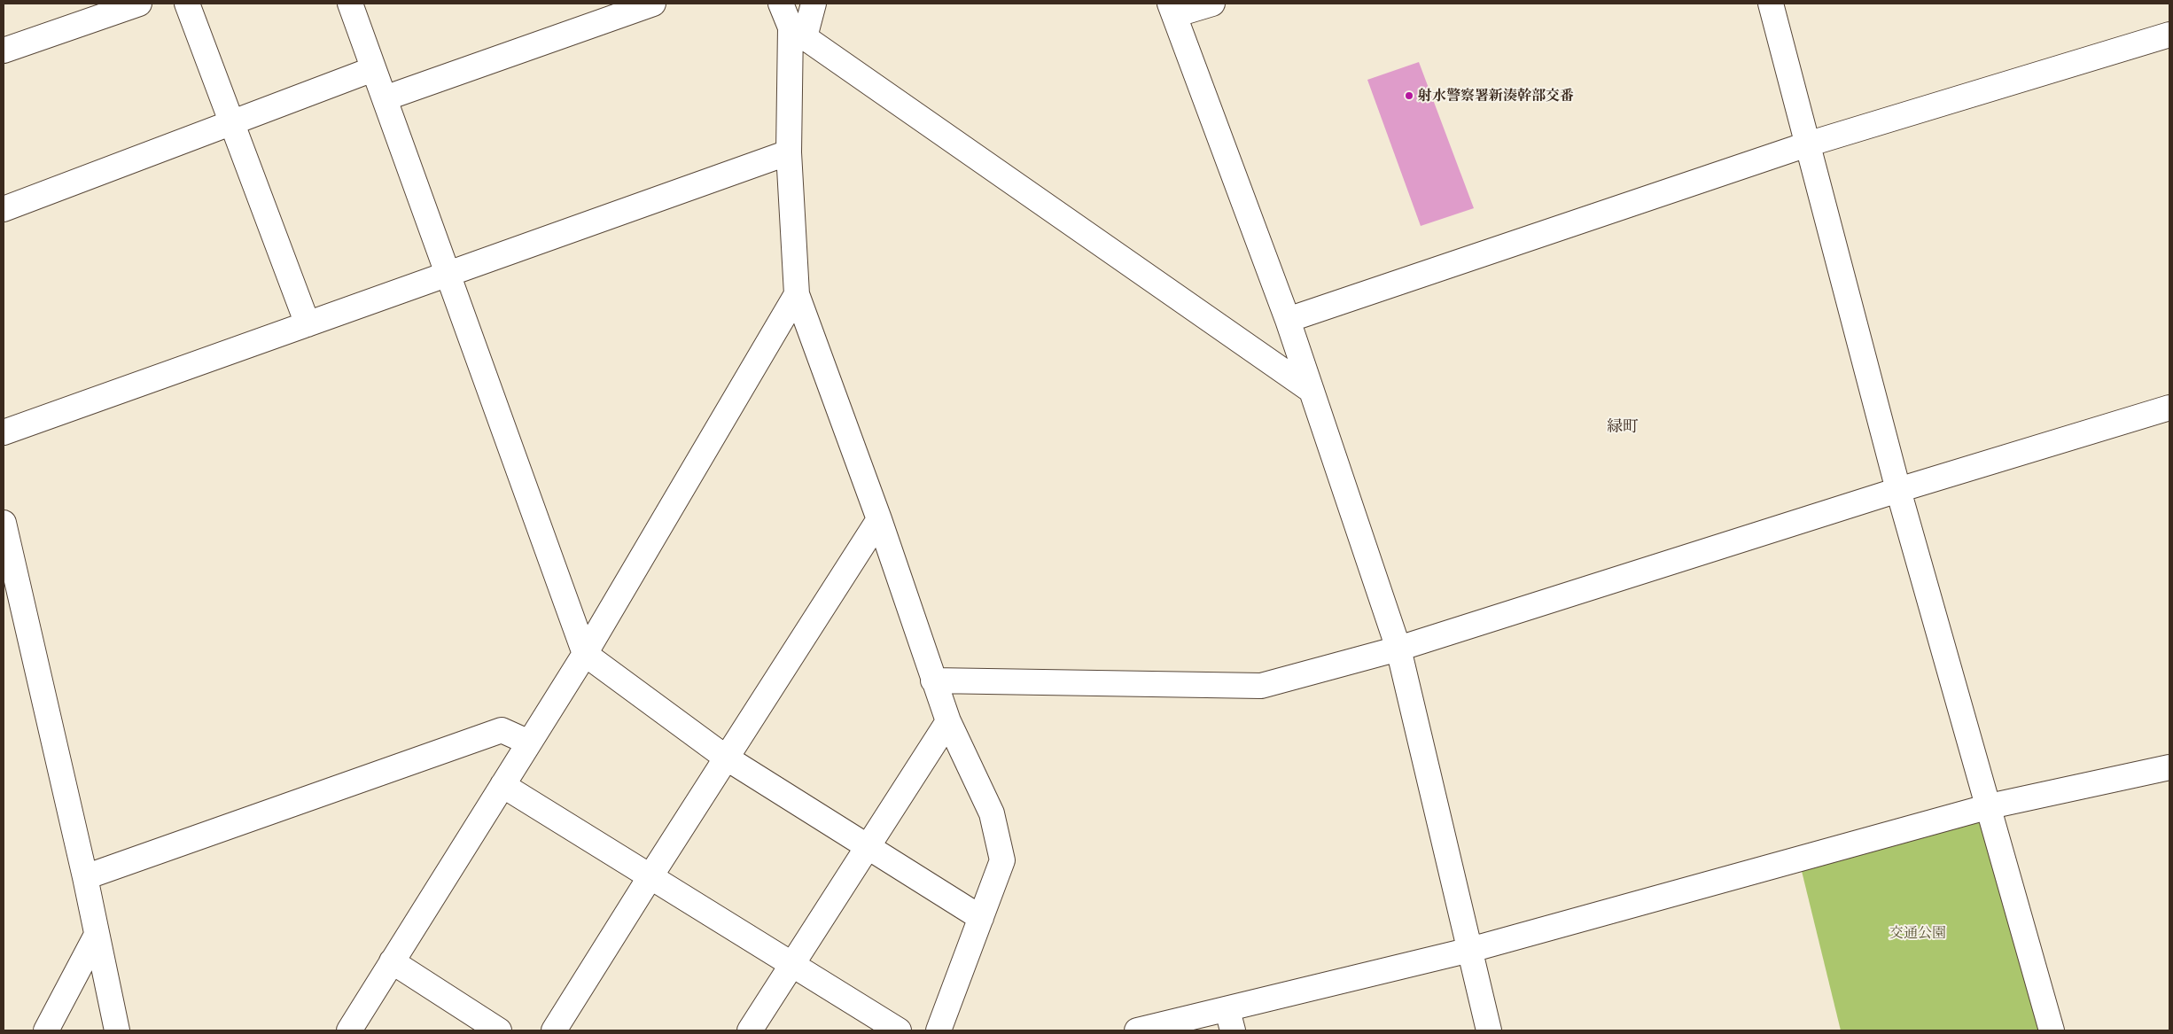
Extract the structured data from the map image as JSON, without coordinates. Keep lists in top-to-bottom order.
{
  "districts": ["緑町"],
  "parks": ["交通公園"],
  "places": ["射水警察署新湊幹部交番"]
}
